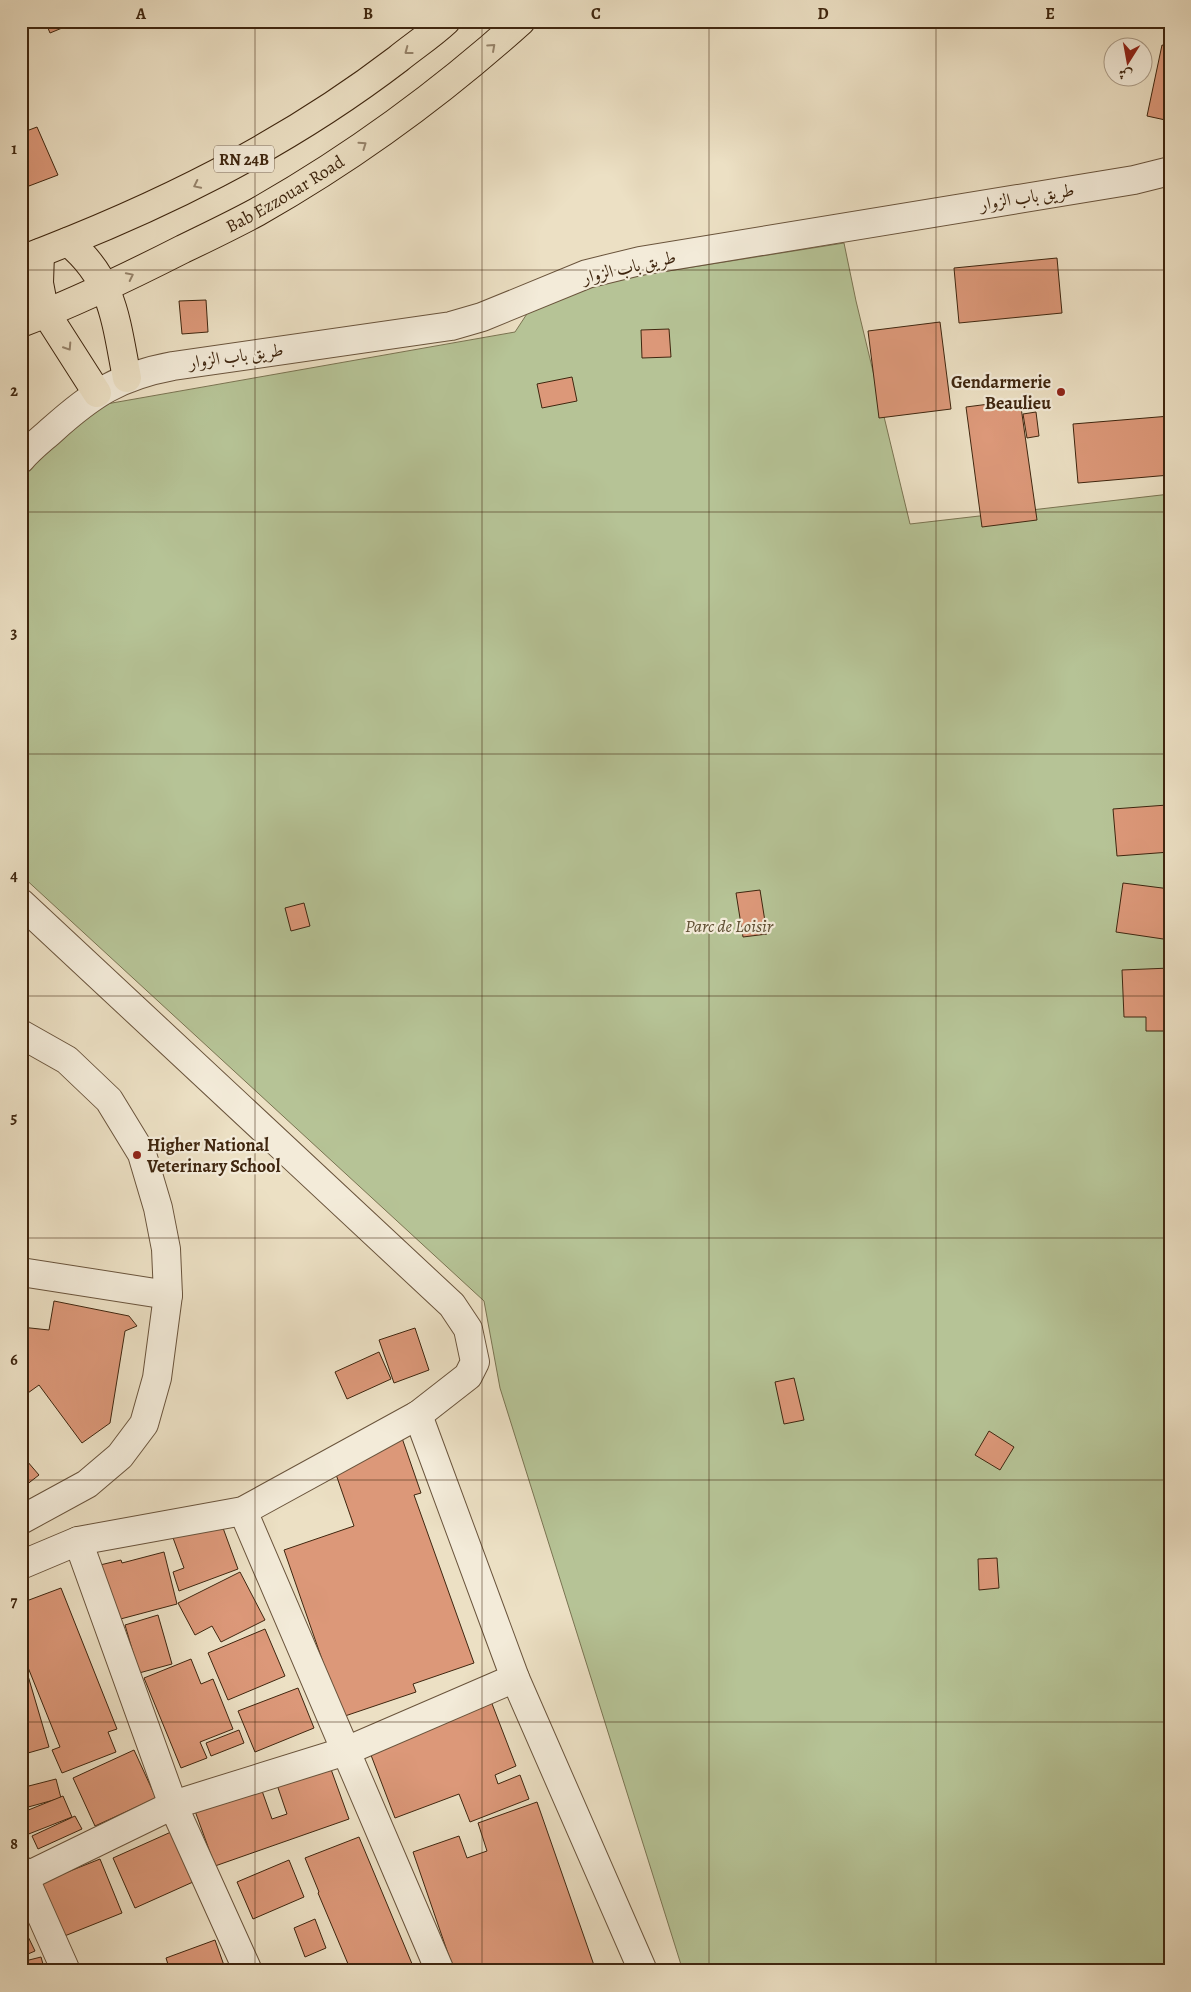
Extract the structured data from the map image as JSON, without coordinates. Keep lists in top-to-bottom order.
{
  "streets": {
    "main road": ["RN 24B", "Bab Ezzouar Road"],
    "street": ["طريق باب الزوار"]
  },
  "parks": ["Parc de Loisir"],
  "places": ["Gendarmerie Beaulieu", "Higher National Veterinary School"],
  "north": "bottom",
  "grid": {
    "columns": [
      "A",
      "B",
      "C",
      "D",
      "E"
    ],
    "rows": [
      "1",
      "2",
      "3",
      "4",
      "5",
      "6",
      "7",
      "8"
    ]
  }
}
